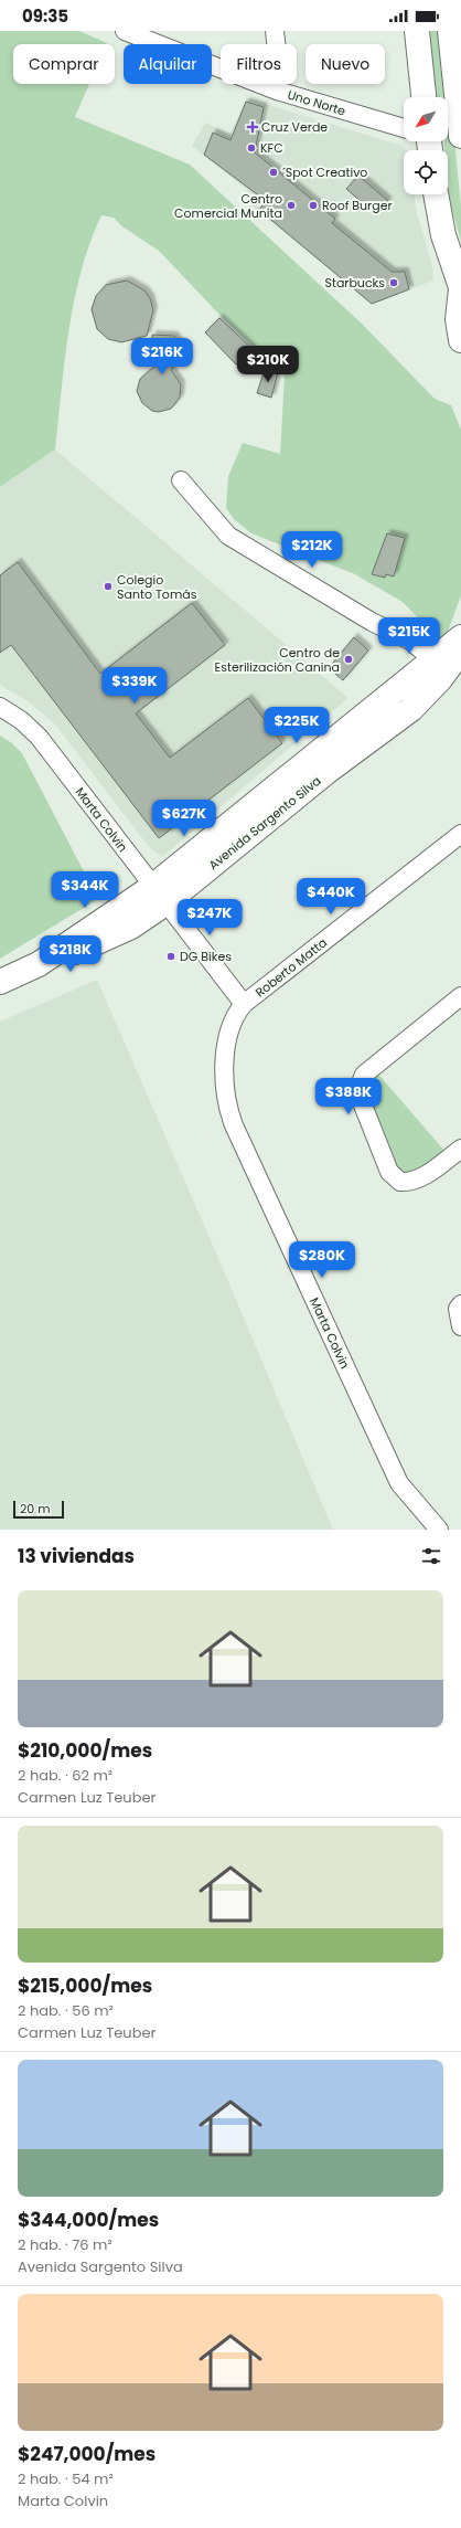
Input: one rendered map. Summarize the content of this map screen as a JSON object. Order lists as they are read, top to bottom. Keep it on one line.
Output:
{"streets":{"main road":["Avenida Sargento Silva"],"street":["Uno Norte","Marta Colvin","Roberto Matta"]},"crossings":[["Marta Colvin","Avenida Sargento Silva"],["Marta Colvin","Roberto Matta"]],"places":{"health":["Cruz Verde"],"other":["KFC","´Spot Creativo","Centro Comercial Munita","Roof Burger","Starbucks","Colegio Santo Tomás","Centro de Esterilización Canina","DG Bikes"]},"scale_bar":"20 m","north":"bottom left","page":{"status":"09:35","chip":["Comprar","Alquilar","Filtros","Nuevo"],"price":["$216K","$210K","$212K","$215K","$339K","$225K","$627K","$344K","$440K","$247K","$218K","$388K","$280K"],"scale":"20 m","heading":"13 viviendas","list":[{"name":"$210,000/mes","note":"2 hab. · 62 m² · Carmen Luz Teuber"},{"name":"$215,000/mes","note":"2 hab. · 56 m² · Carmen Luz Teuber"},{"name":"$344,000/mes","note":"2 hab. · 76 m² · Avenida Sargento Silva"},{"name":"$247,000/mes","note":"2 hab. · 54 m² · Marta Colvin"}]}}
